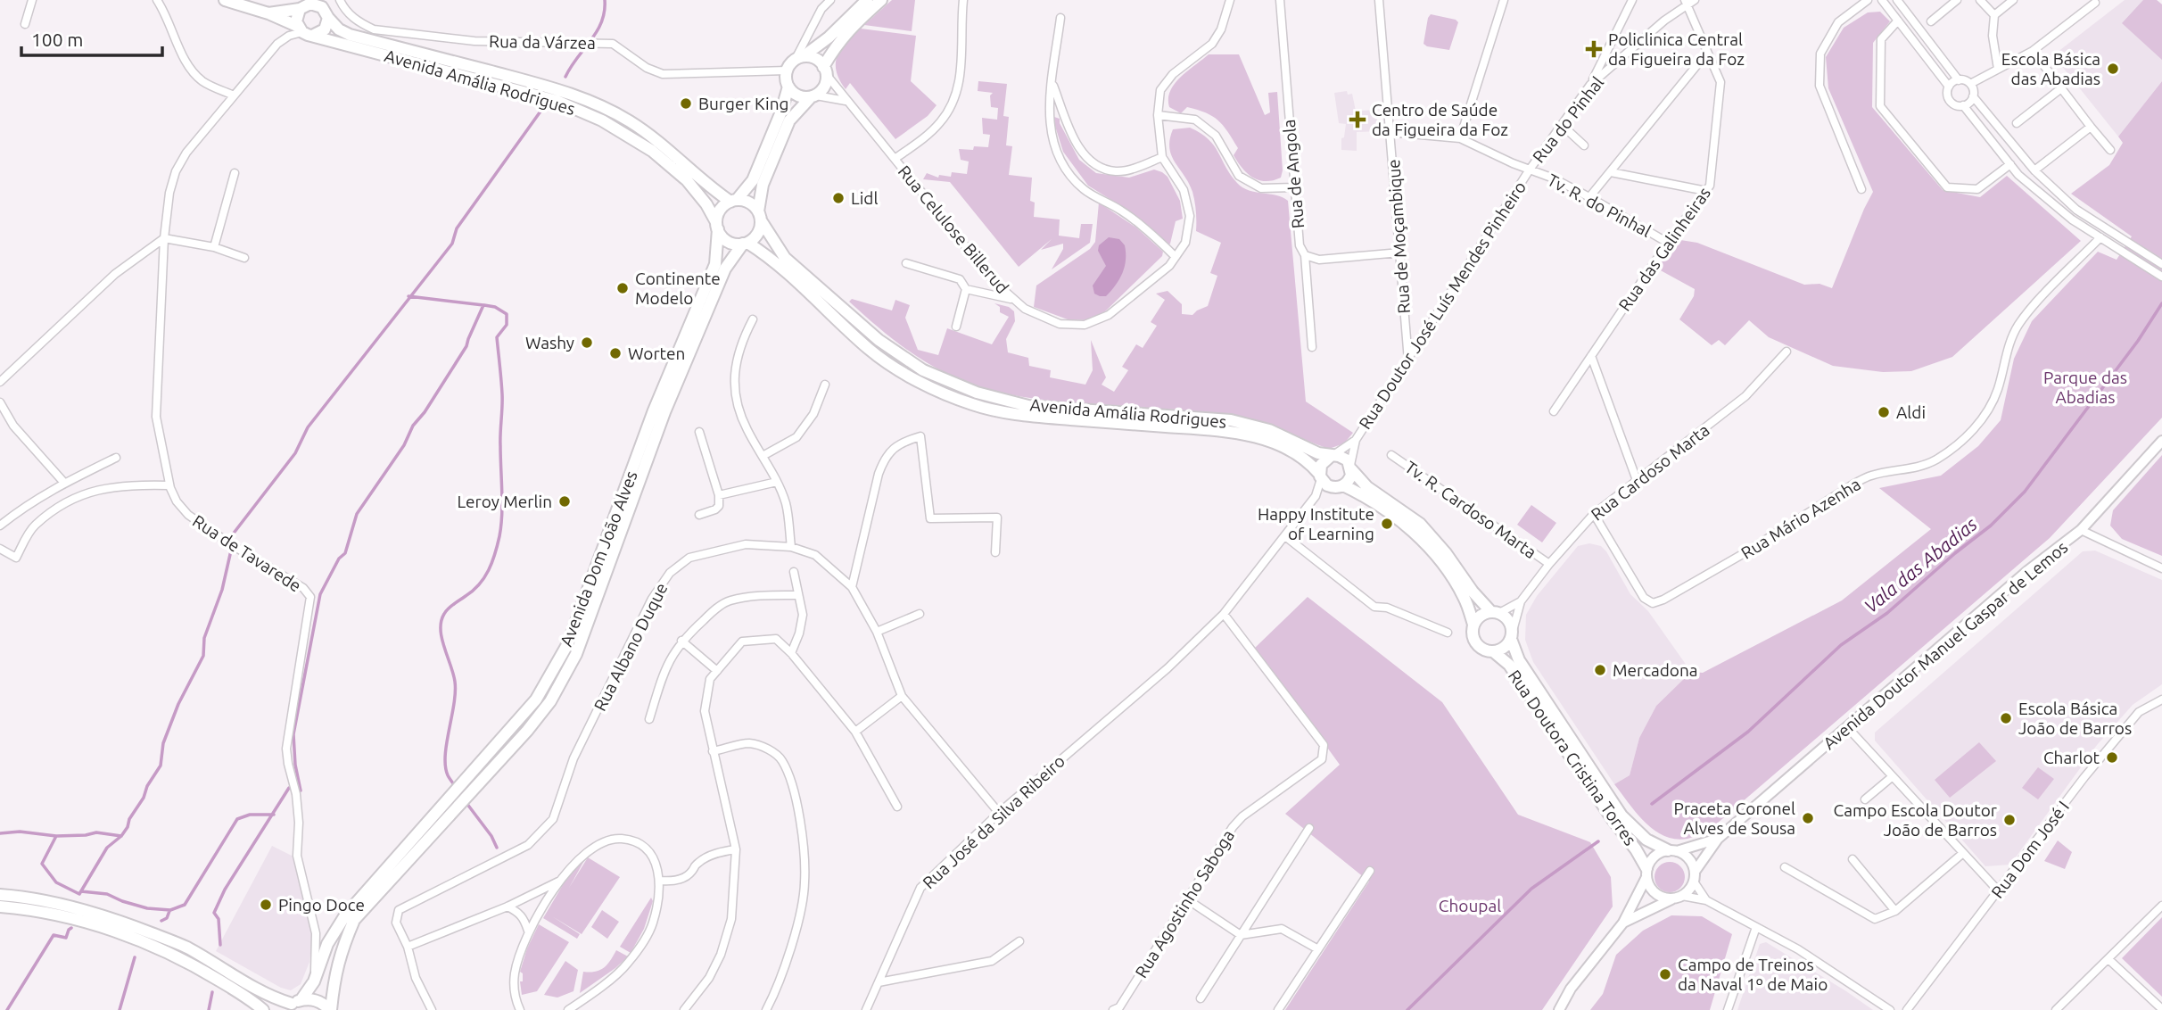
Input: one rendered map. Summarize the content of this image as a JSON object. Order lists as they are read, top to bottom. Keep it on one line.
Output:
{"streets":{"main road":["Avenida Amália Rodrigues","Avenida Dom João Alves","Rua Doutora Cristina Torres"],"street":["Rua da Várzea","Rua do Pinhal","Rua de Angola","Tv. R. do Pinhal","Rua Celulose Billerud","Rua de Moçambique","Rua das Galinheiras","Rua Doutor José Luís Mendes Pinheiro","Rua Cardoso Marta","Tv. R. Cardoso Marta","Rua Mário Azenha","Rua de Tavarede","Avenida Doutor Manuel Gaspar de Lemos","Rua Albano Duque","Rua José da Silva Ribeiro","Rua Dom José I","Rua Agostinho Saboga"]},"crossings":[["Rua da Várzea","Rua Celulose Billerud"],["Avenida Amália Rodrigues","Rua Doutor José Luís Mendes Pinheiro"],["Avenida Amália Rodrigues","Avenida Dom João Alves"],["Rua do Pinhal","Tv. R. do Pinhal"],["Rua do Pinhal","Rua das Galinheiras"],["Rua do Pinhal","Rua Doutor José Luís Mendes Pinheiro"],["Tv. R. do Pinhal","Rua de Moçambique"],["Tv. R. do Pinhal","Rua das Galinheiras"],["Tv. R. do Pinhal","Rua Doutor José Luís Mendes Pinheiro"],["Rua de Moçambique","Rua Doutor José Luís Mendes Pinheiro"],["Rua Cardoso Marta","Tv. R. Cardoso Marta"],["Rua Cardoso Marta","Rua Mário Azenha"],["Rua de Tavarede","Avenida Dom João Alves"],["Rua Albano Duque","Rua José da Silva Ribeiro"],["Rua José da Silva Ribeiro","Rua Agostinho Saboga"]],"water":["Vala das Abadias"],"parks":["Parque das Abadias","Choupal"],"places":{"health":["Policlinica Central da Figueira da Foz","Centro de Saúde da Figueira da Foz"],"other":["Escola Básica das Abadias","Burger King","Lidl","Continente Modelo","Washy","Worten","Aldi","Leroy Merlin","Happy Institute of Learning","Mercadona","Escola Básica João de Barros","Charlot","Praceta Coronel Alves de Sousa","Campo Escola Doutor João de Barros","Pingo Doce","Campo de Treinos da Naval 1º de Maio"]},"scale_bar":"100 m"}
